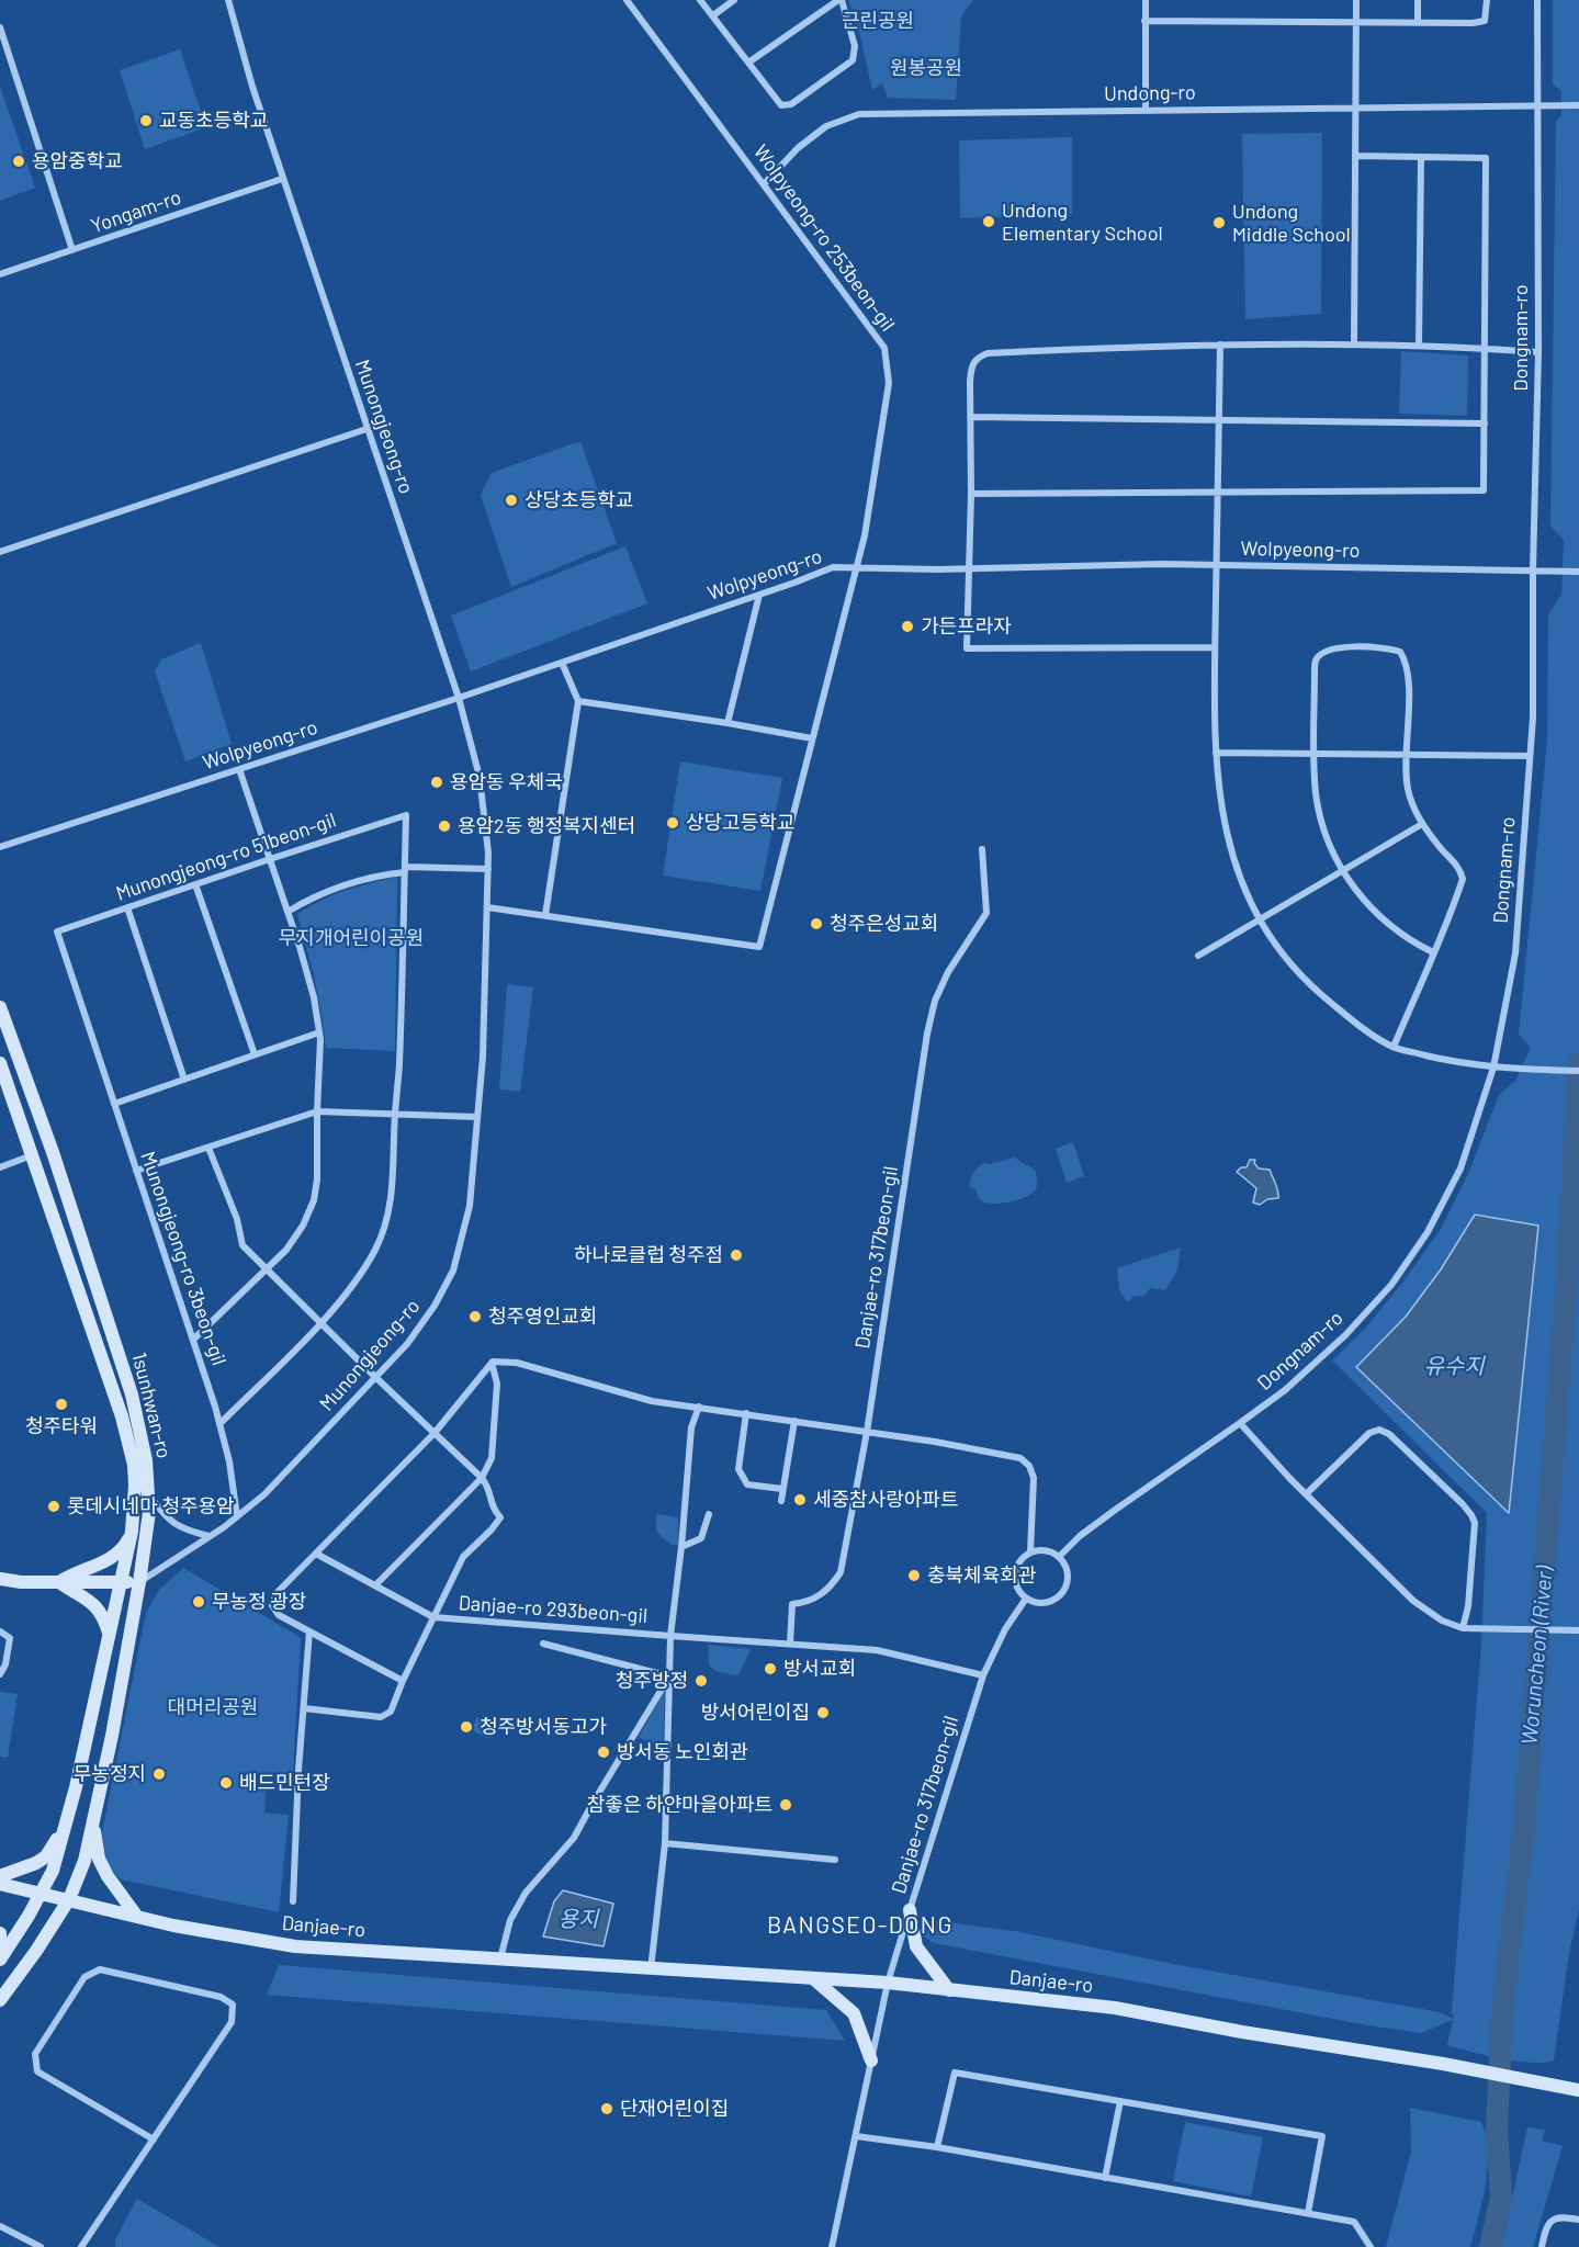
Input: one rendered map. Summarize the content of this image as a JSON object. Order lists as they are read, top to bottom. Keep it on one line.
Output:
{"streets":{"street":["Undong-ro","Yongam-ro","Wolpyeong-ro 253beon-gil","Dongnam-ro","Munongjeong-ro","Wolpyeong-ro","Munongjeong-ro 51beon-gil","Danjae-ro 317beon-gil","Munongjeong-ro 3beon-gil","1sunhwan-ro","Danjae-ro 293beon-gil","Danjae-ro"]},"crossings":[["Undong-ro","Wolpyeong-ro 253beon-gil"],["Undong-ro","Dongnam-ro"],["Yongam-ro","Munongjeong-ro"],["Wolpyeong-ro 253beon-gil","Wolpyeong-ro"],["Dongnam-ro","Wolpyeong-ro"],["Dongnam-ro","Danjae-ro 317beon-gil"],["Munongjeong-ro","Wolpyeong-ro"],["Munongjeong-ro","Munongjeong-ro 3beon-gil"],["Munongjeong-ro","1sunhwan-ro"],["Munongjeong-ro 51beon-gil","Munongjeong-ro 3beon-gil"],["Danjae-ro 317beon-gil","Danjae-ro 293beon-gil"],["Danjae-ro 317beon-gil","Danjae-ro"],["1sunhwan-ro","Danjae-ro"],["Danjae-ro 293beon-gil","Danjae-ro"]],"districts":["BANGSEO-DONG"],"water":["유수지","Woruncheon (River)","용지"],"parks":["근린공원","원봉공원","무지개어린이공원","대머리공원"],"places":["교동초등학교","용암중학교","Undong Elementary School","Undong Middle School","상당초등학교","가든프라자","용암동 우체국","상당고등학교","용암2동 행정복지센터","청주은성교회","하나로클럽 청주점","청주영인교회","청주타워","세중참사랑아파트","롯데시네마 청주용암","충북체육회관","무농정 광장","방서교회","청주방정","방서어린이집","청주방서동고가","방서동 노인회관","무농정지","배드민턴장","참좋은 하얀마을아파트","단재어린이집"]}
